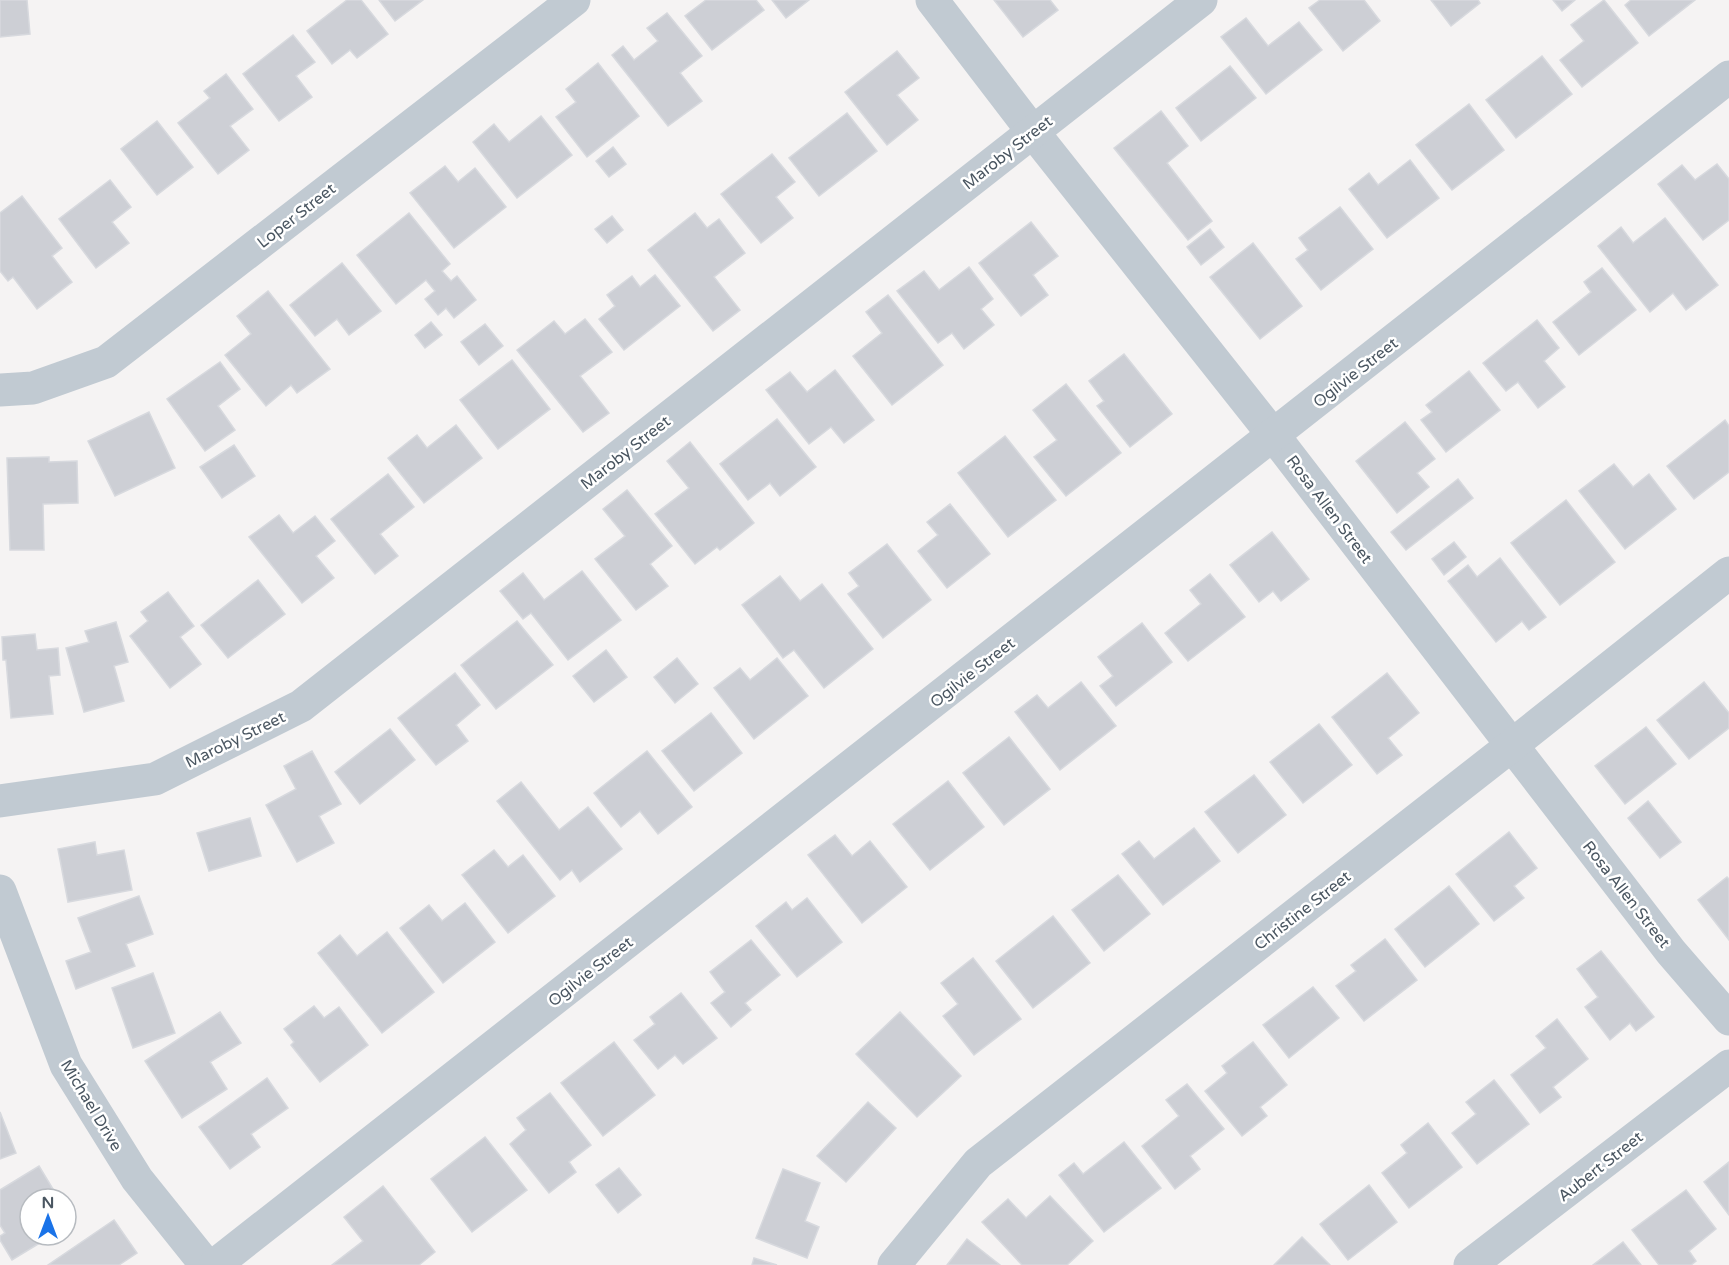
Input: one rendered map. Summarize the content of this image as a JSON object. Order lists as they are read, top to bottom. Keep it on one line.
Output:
{"streets":{"street":["Maroby Street","Loper Street","Ogilvie Street","Rosa Allen Street","Christine Street","Michael Drive","Aubert Street"]},"crossings":[["Maroby Street","Rosa Allen Street"],["Ogilvie Street","Rosa Allen Street"],["Rosa Allen Street","Christine Street"]],"north":"top"}
